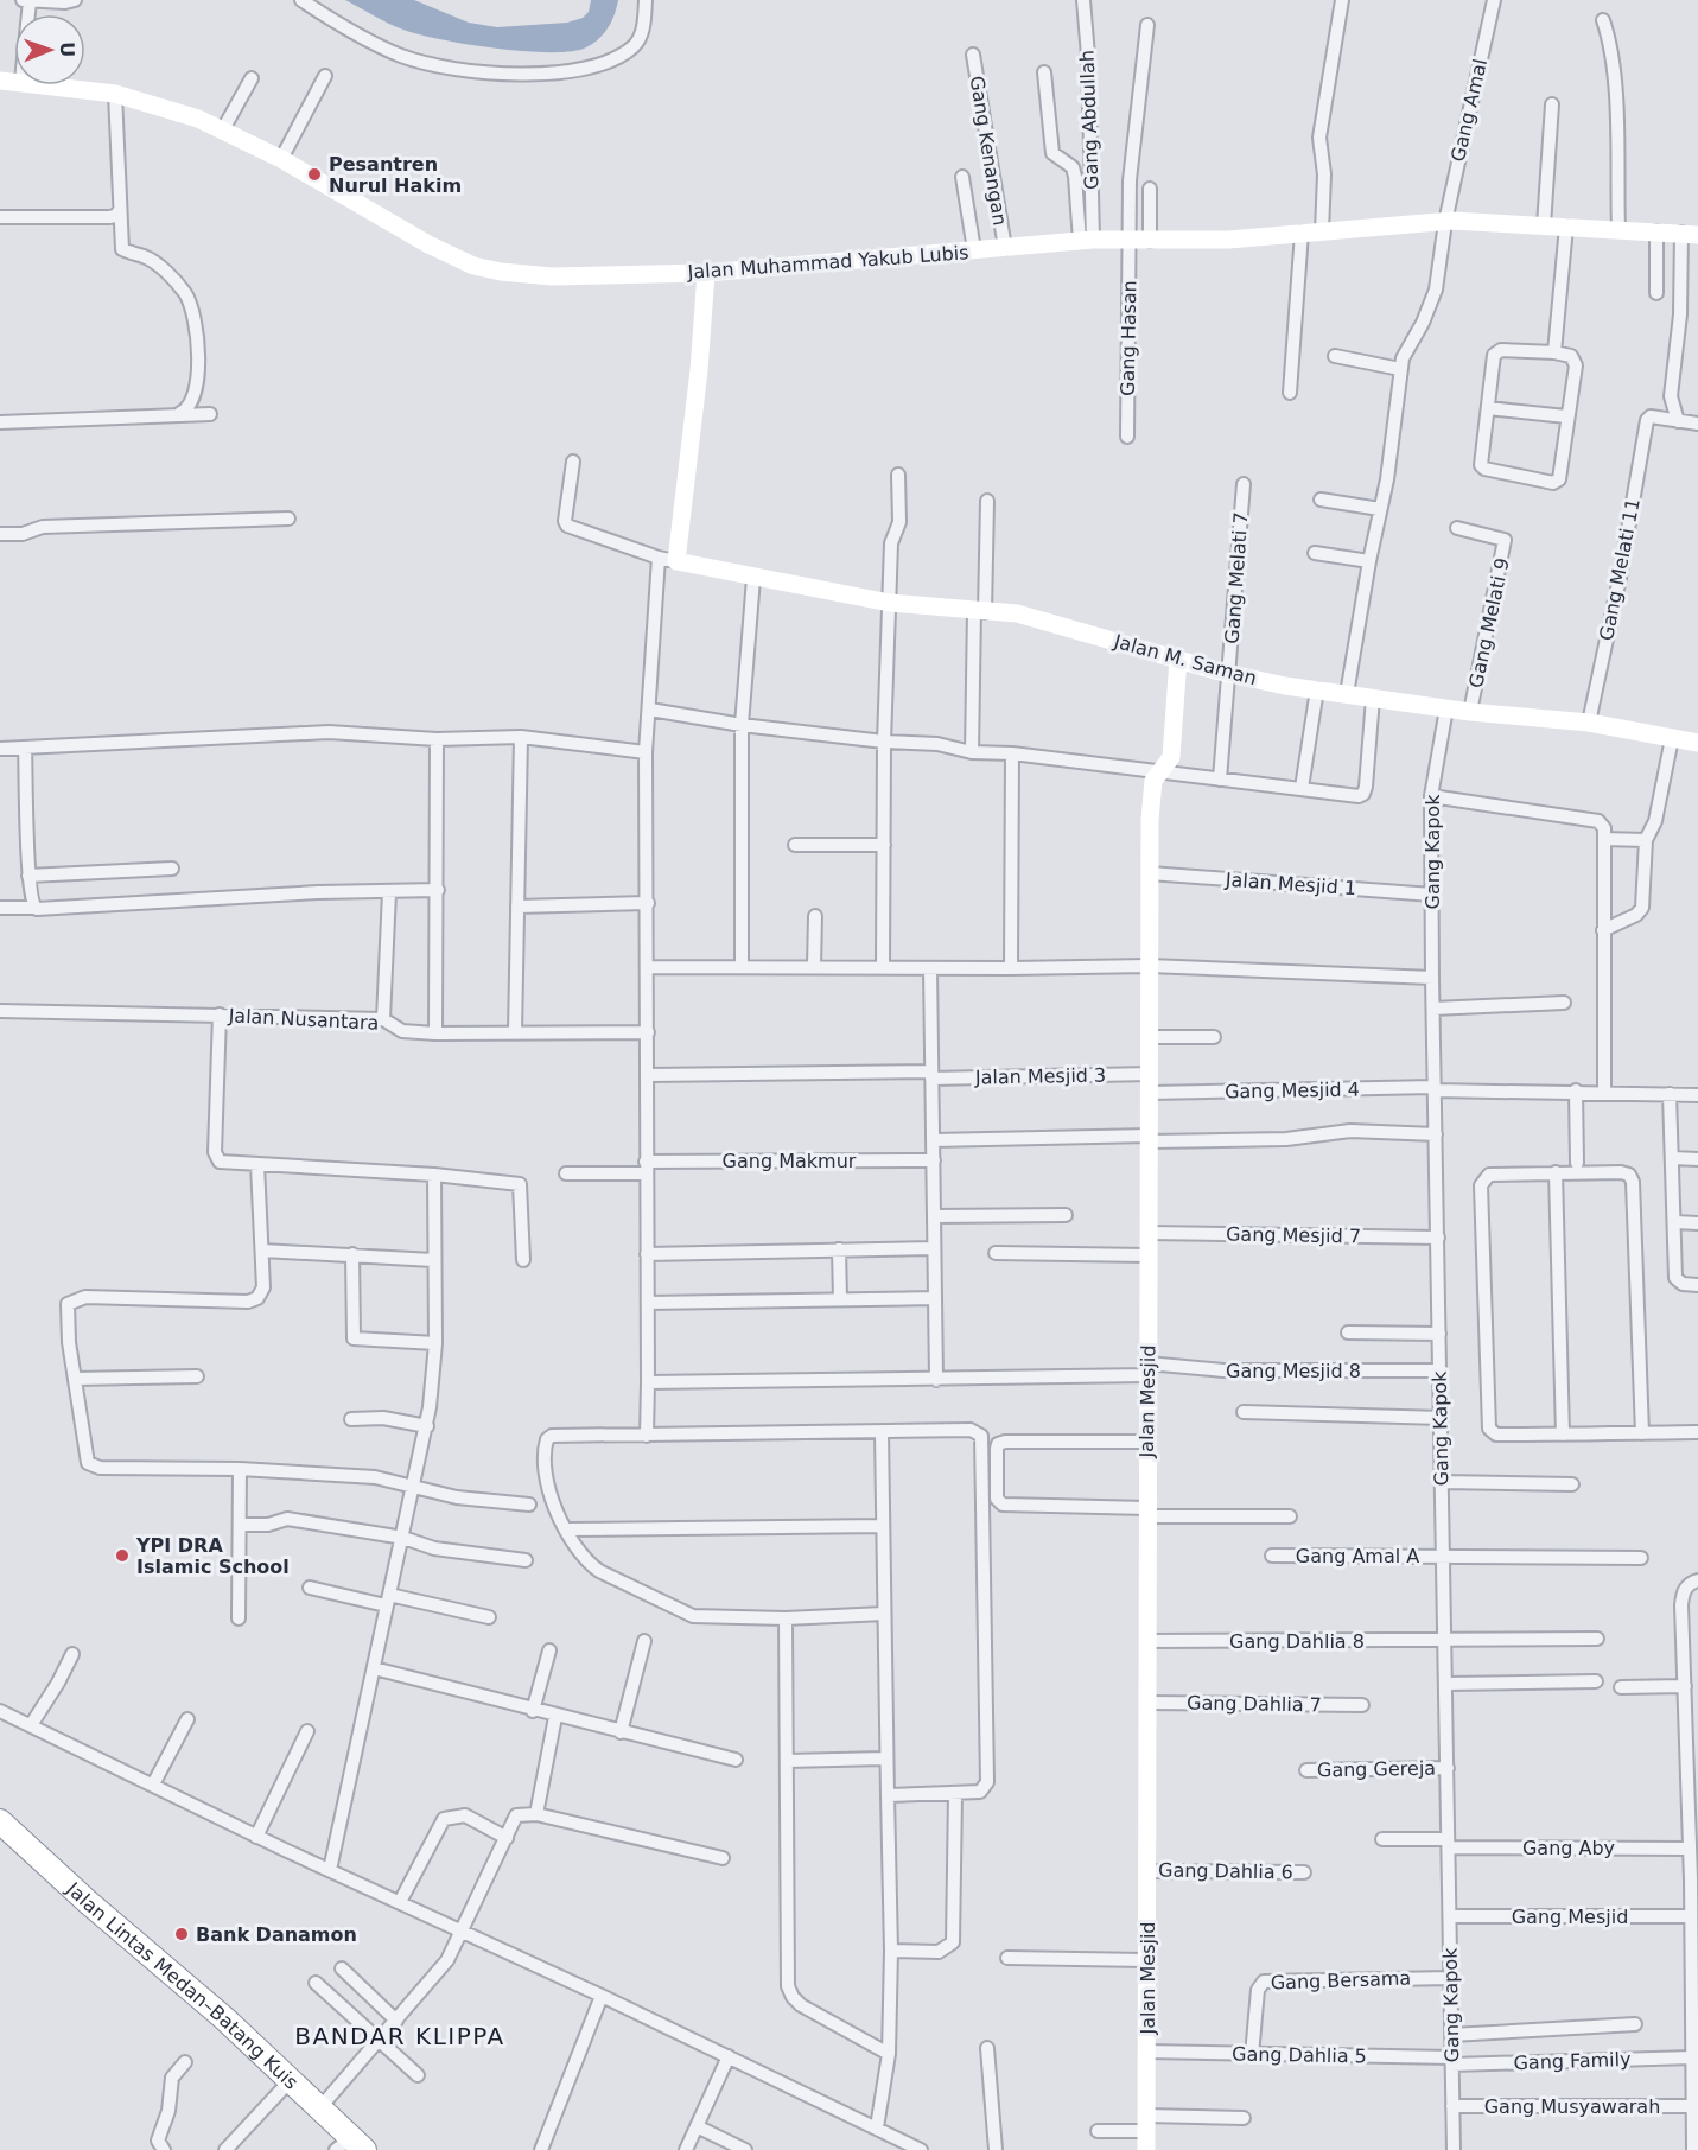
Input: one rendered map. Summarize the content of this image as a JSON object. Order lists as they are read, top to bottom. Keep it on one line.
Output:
{"streets":{"highway":["Jalan Lintas Medan–Batang Kuis"],"street":["Gang Amal","Gang Abdullah","Gang Kenangan","Jalan Muhammad Yakub Lubis","Gang Hasan","Gang Melati 11","Gang Melati 7","Gang Melati 9","Jalan M. Saman","Gang Kapok","Jalan Mesjid 1","Jalan Nusantara","Jalan Mesjid 3","Gang Mesjid 4","Gang Makmur","Gang Mesjid 7","Gang Mesjid 8","Jalan Mesjid","Gang Amal A","Gang Dahlia 8","Gang Dahlia 7","Gang Gereja","Gang Aby","Gang Dahlia 6","Gang Mesjid","Gang Bersama","Gang Dahlia 5","Gang Family","Gang Musyawarah"]},"crossings":[["Gang Amal","Jalan Muhammad Yakub Lubis"],["Gang Amal","Jalan M. Saman"],["Gang Abdullah","Jalan Muhammad Yakub Lubis"],["Gang Kenangan","Jalan Muhammad Yakub Lubis"],["Jalan Muhammad Yakub Lubis","Gang Hasan"],["Gang Melati 11","Jalan M. Saman"],["Gang Melati 7","Jalan M. Saman"],["Gang Melati 9","Jalan M. Saman"],["Jalan M. Saman","Gang Kapok"],["Jalan M. Saman","Jalan Mesjid"],["Gang Kapok","Jalan Mesjid 1"],["Gang Kapok","Gang Mesjid 4"],["Gang Kapok","Gang Mesjid 7"],["Gang Kapok","Gang Mesjid 8"],["Gang Kapok","Gang Amal A"],["Gang Kapok","Gang Dahlia 8"],["Gang Kapok","Gang Gereja"],["Gang Kapok","Gang Aby"],["Gang Kapok","Gang Mesjid"],["Gang Kapok","Gang Bersama"],["Gang Kapok","Gang Dahlia 5"],["Gang Kapok","Gang Family"],["Gang Kapok","Gang Musyawarah"],["Jalan Mesjid 1","Jalan Mesjid"],["Jalan Mesjid 3","Jalan Mesjid"],["Gang Mesjid 4","Jalan Mesjid"],["Gang Mesjid 7","Jalan Mesjid"],["Gang Mesjid 8","Jalan Mesjid"],["Jalan Mesjid","Gang Dahlia 8"],["Jalan Mesjid","Gang Dahlia 7"],["Jalan Mesjid","Gang Dahlia 6"],["Jalan Mesjid","Gang Dahlia 5"],["Gang Bersama","Gang Dahlia 5"],["Gang Dahlia 5","Gang Family"]],"districts":["BANDAR KLIPPA"],"places":["Pesantren Nurul Hakim","YPI DRA Islamic School","Bank Danamon"],"north":"right"}
